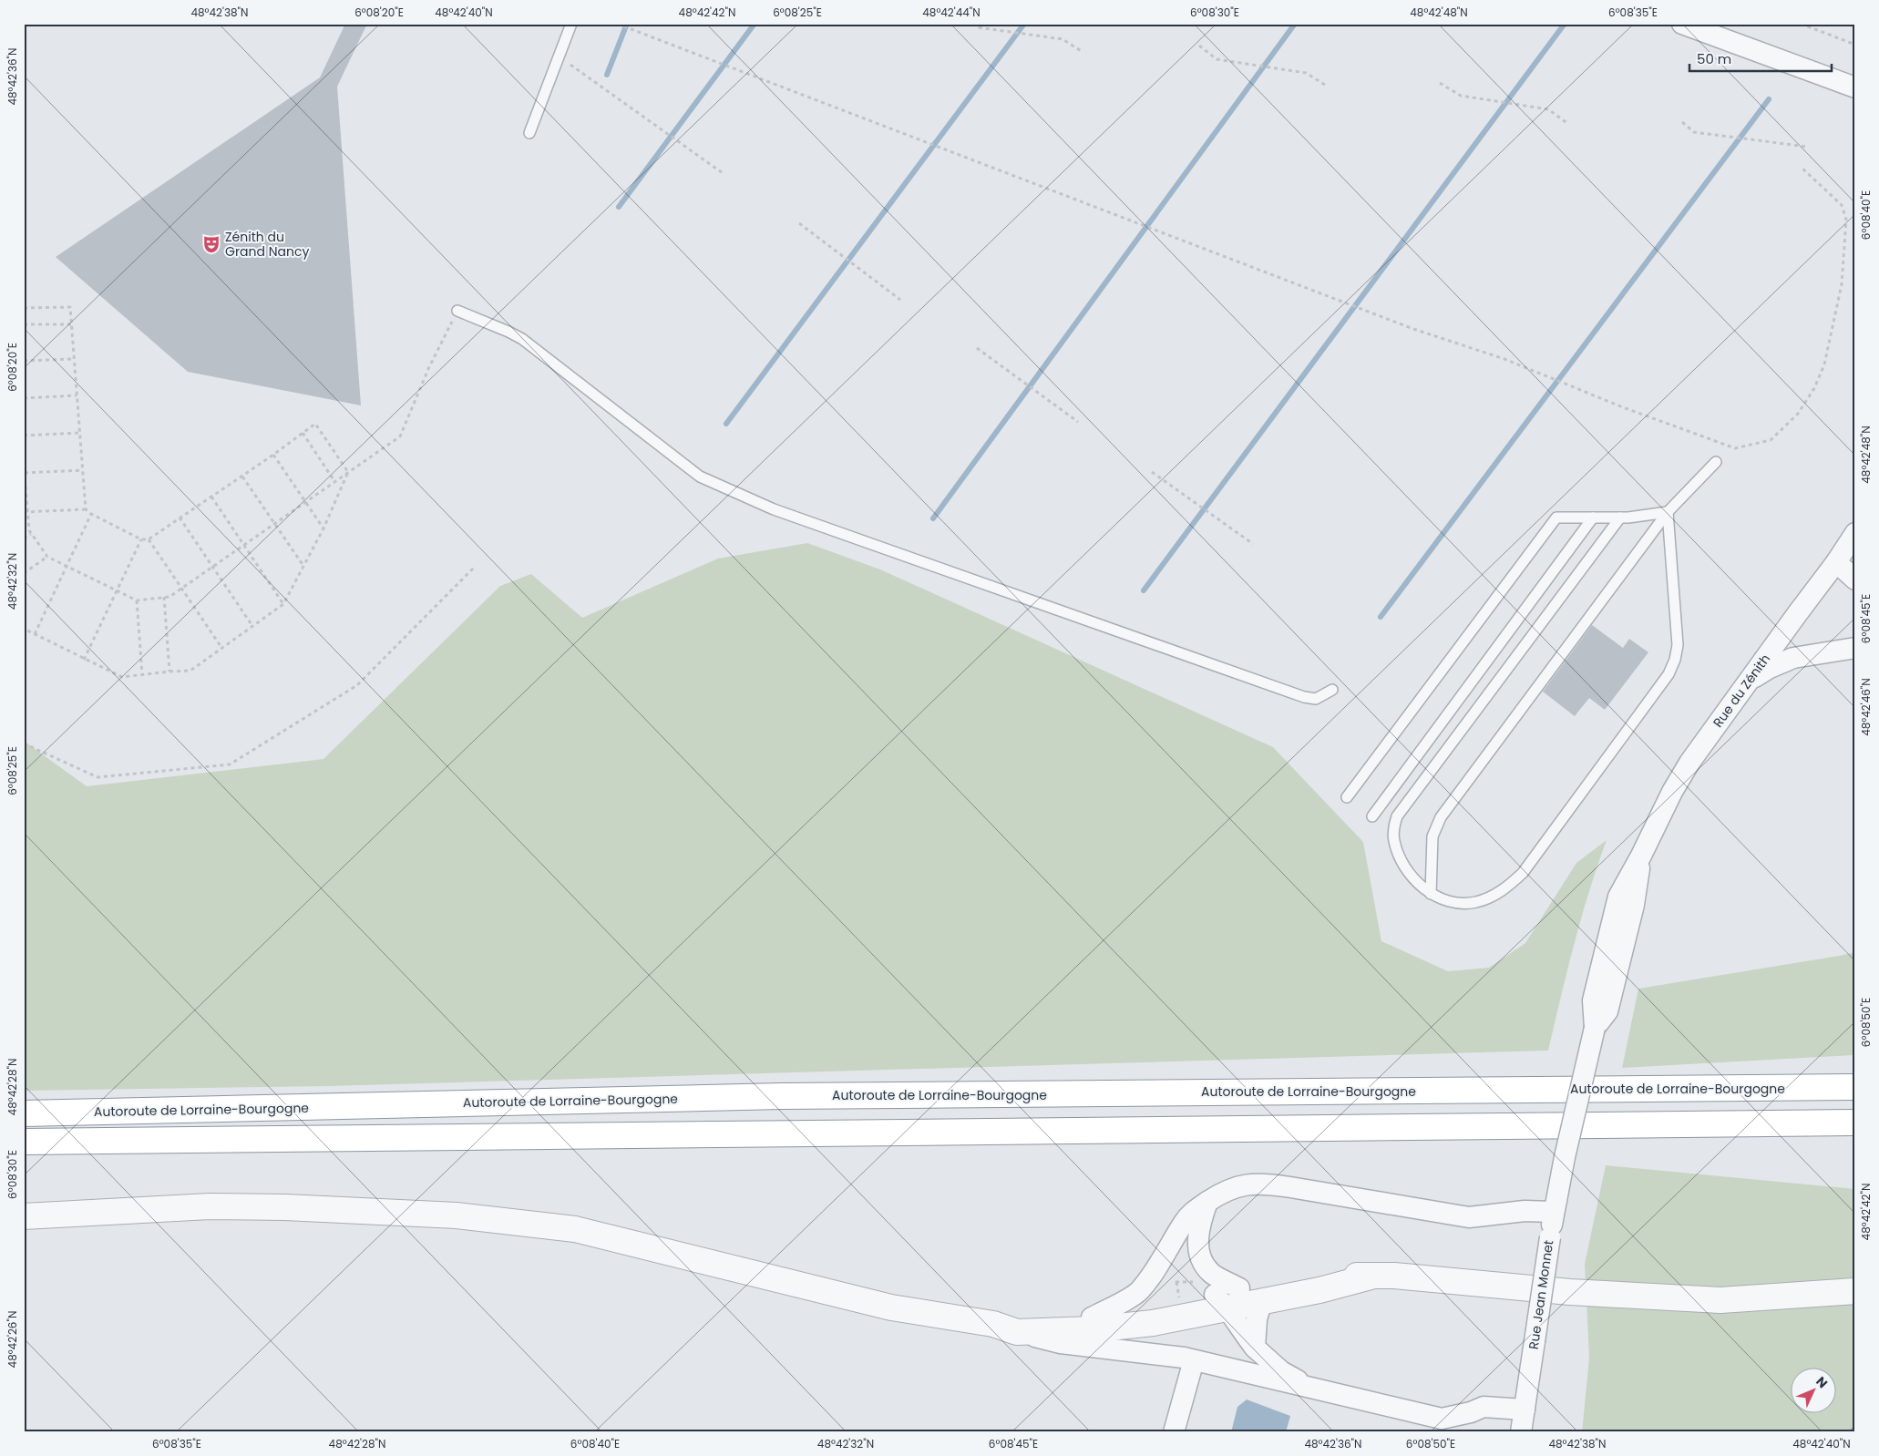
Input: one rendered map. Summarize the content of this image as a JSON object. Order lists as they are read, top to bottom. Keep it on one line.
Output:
{"streets":{"highway":["Autoroute de Lorraine-Bourgogne"],"street":["Rue du Zénith","Rue Jean Monnet"]},"crossings":[["Rue du Zénith","Rue Jean Monnet"]],"places":{"theatre":["Zénith du Grand Nancy"]},"scale_bar":"50 m","north":"top right","coordinates":["48°42'38\"N","6°08'20\"E","48°42'40\"N","48°42'42\"N","6°08'25\"E","48°42'44\"N","6°08'30\"E","48°42'48\"N","6°08'35\"E","48°42'36\"N","6°08'40\"E","48°42'32\"N","6°08'45\"E","48°42'46\"N","6°08'50\"E","48°42'28\"N","48°42'26\"N"]}
